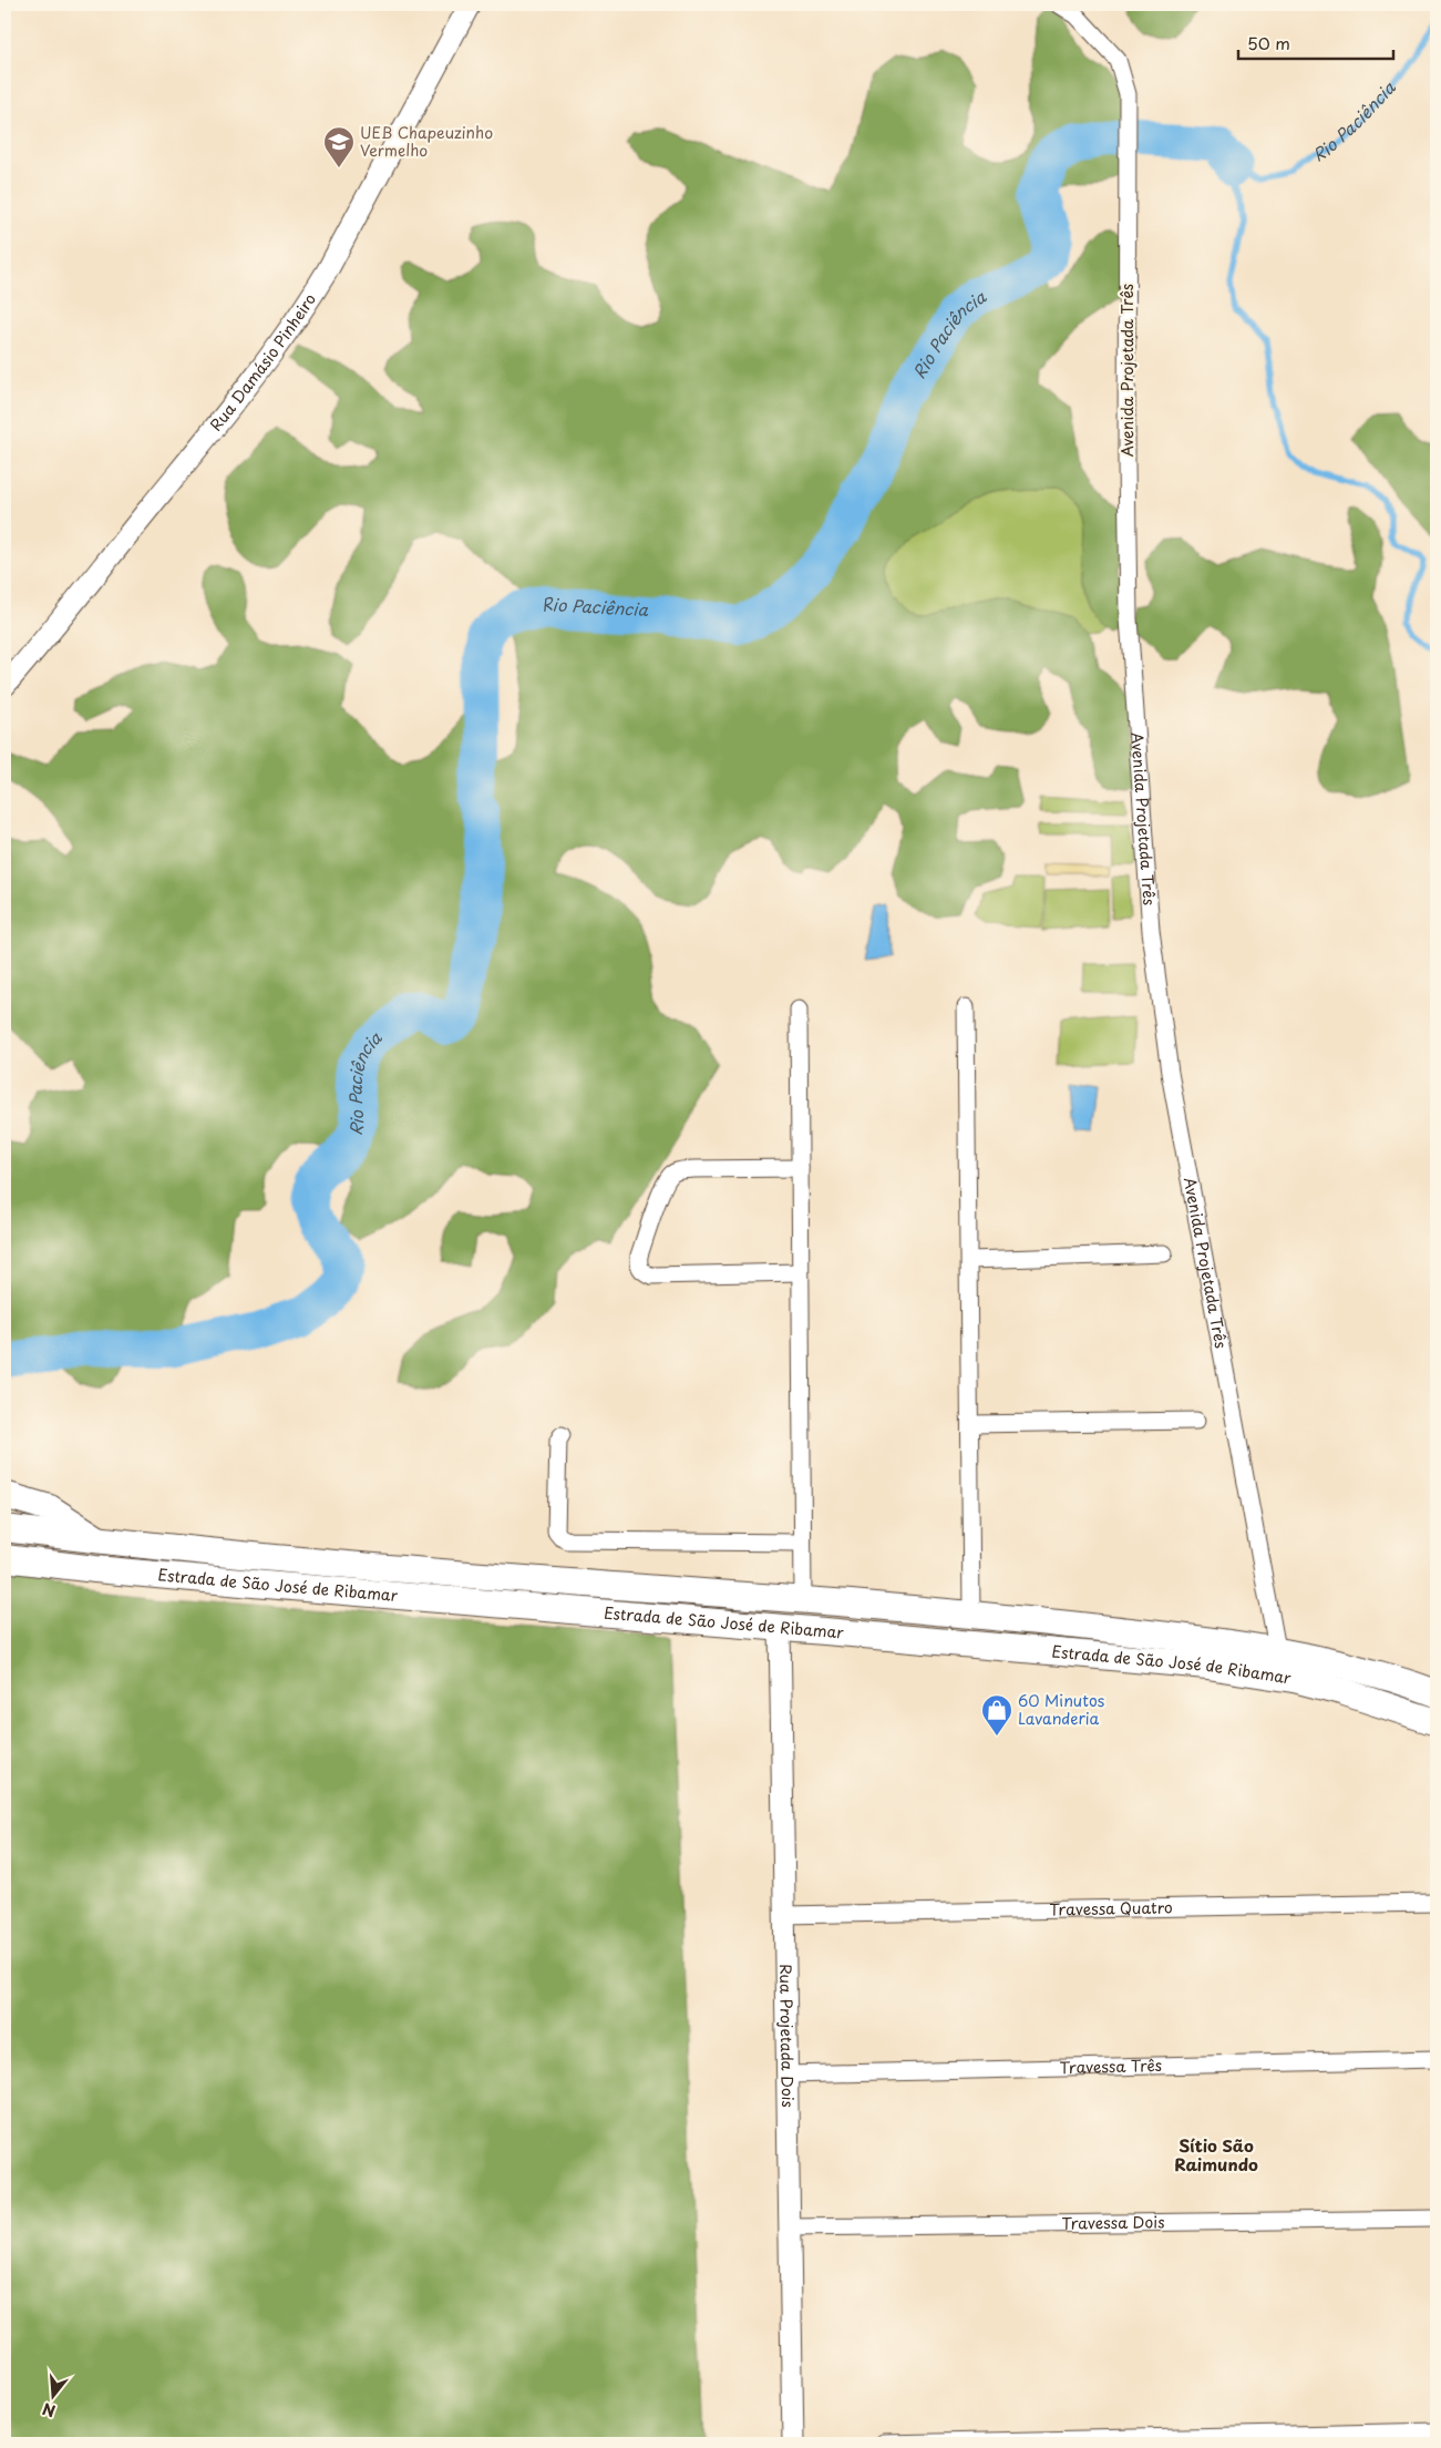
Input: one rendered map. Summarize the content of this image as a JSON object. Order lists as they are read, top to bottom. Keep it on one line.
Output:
{"streets":{"main road":["Estrada de São José de Ribamar"],"street":["Rua Damásio Pinheiro","Avenida Projetada Três","Travessa Quatro","Rua Projetada Dois","Travessa Três","Travessa Dois"]},"crossings":[["Avenida Projetada Três","Estrada de São José de Ribamar"],["Estrada de São José de Ribamar","Rua Projetada Dois"],["Travessa Quatro","Rua Projetada Dois"],["Rua Projetada Dois","Travessa Três"],["Rua Projetada Dois","Travessa Dois"]],"districts":["Sítio São Raimundo"],"water":["Rio Paciência"],"places":{"school or university":["UEB Chapeuzinho Vermelho"],"shop":["60 Minutos Lavanderia"]},"scale_bar":"50 m","north":"bottom"}
